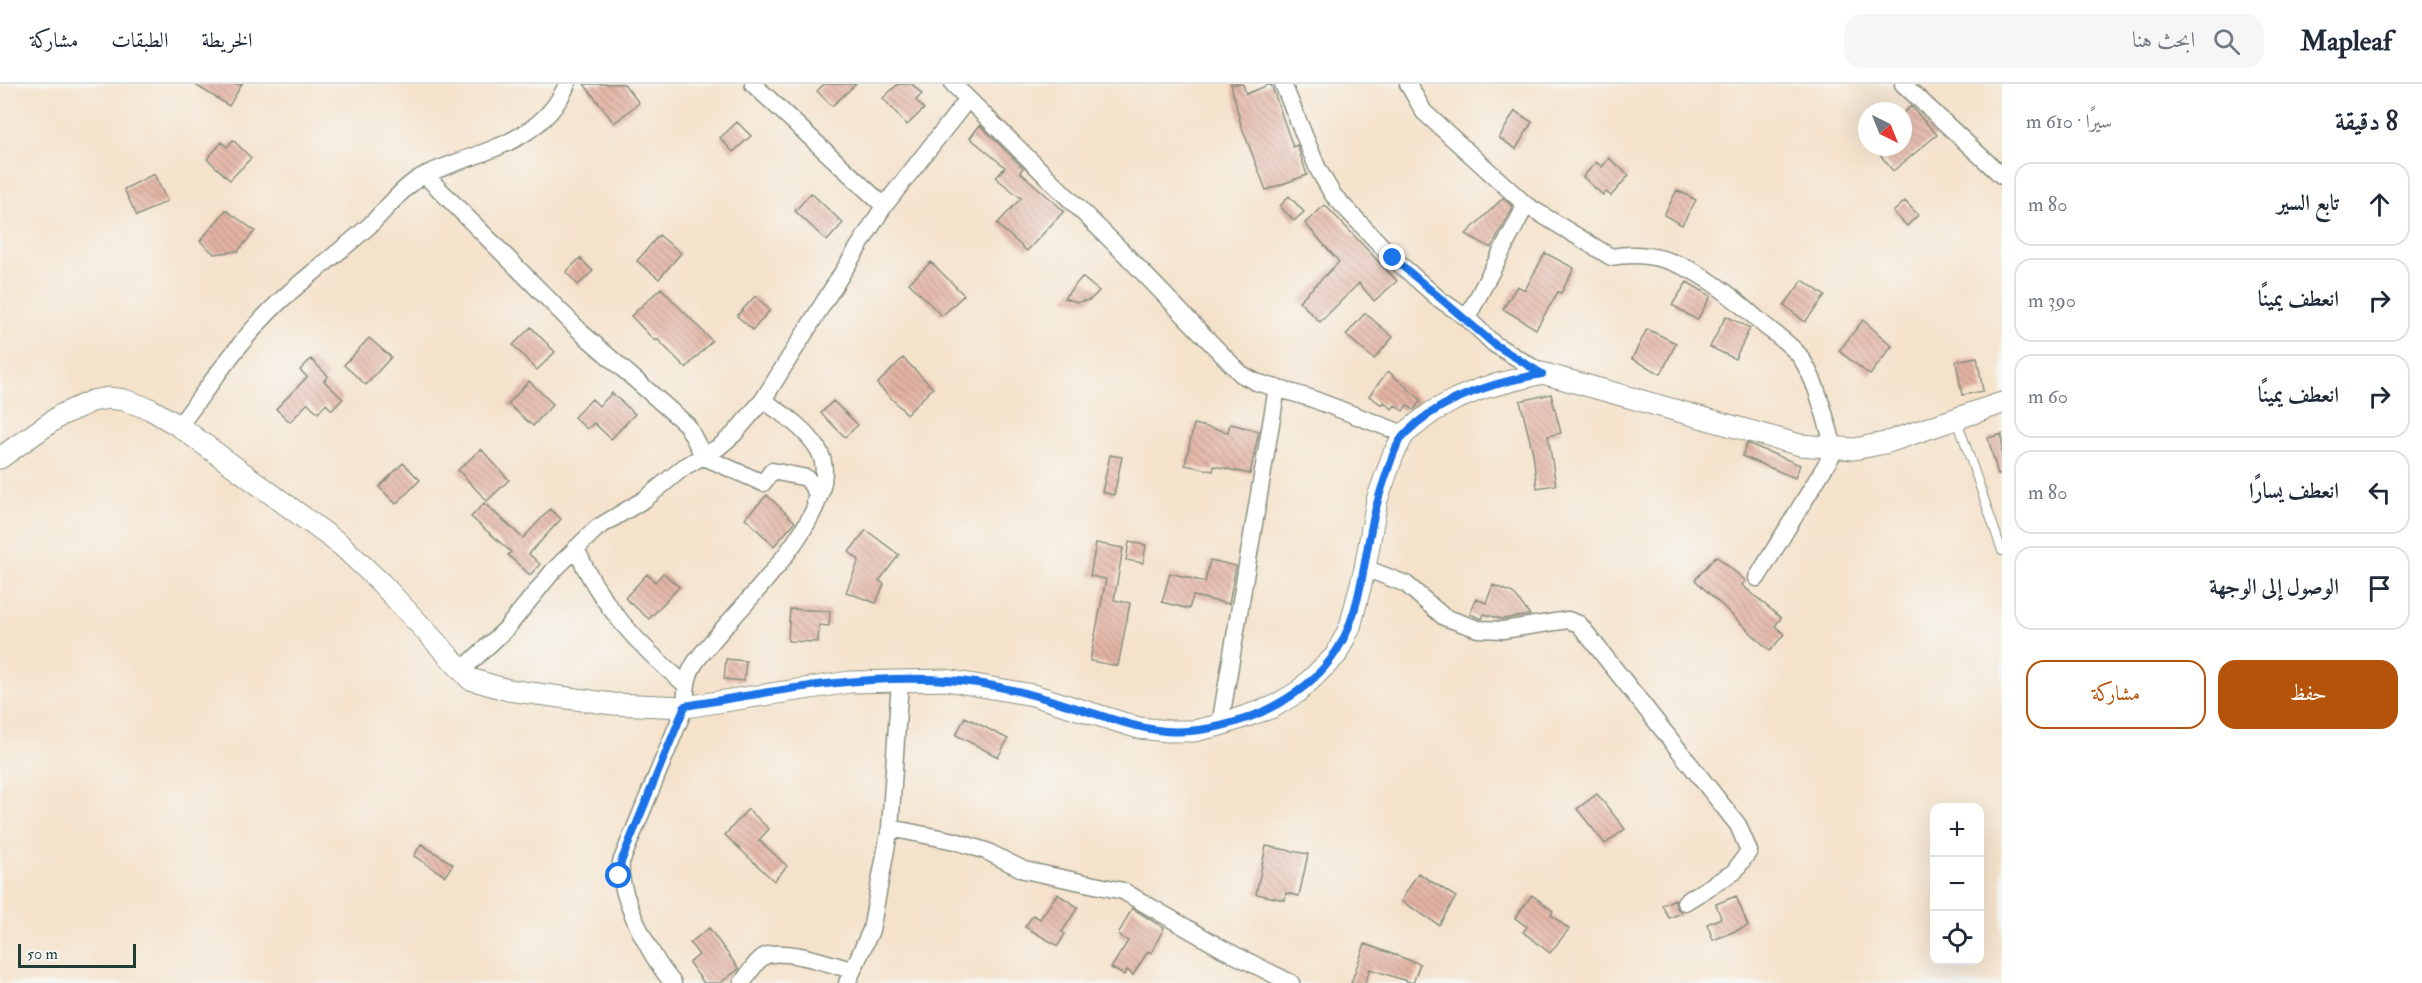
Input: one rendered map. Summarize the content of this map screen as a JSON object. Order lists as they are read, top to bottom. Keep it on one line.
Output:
{"scale_bar":"50 m","north":"bottom right","page":{"header":"Mapleaf","search":"ابحث هنا","nav":["الخريطة","الطبقات","مشاركة"],"heading":["8 دقيقة","سيرًا · 610 m"],"list":[["تابع السير","80 m"],["انعطف يمينًا","390 m"],["انعطف يمينًا","60 m"],["انعطف يسارًا","80 m"],"الوصول إلى الوجهة"],"buttons":["حفظ","مشاركة"],"map_buttons":["+","−"],"scale":"50 m"}}
